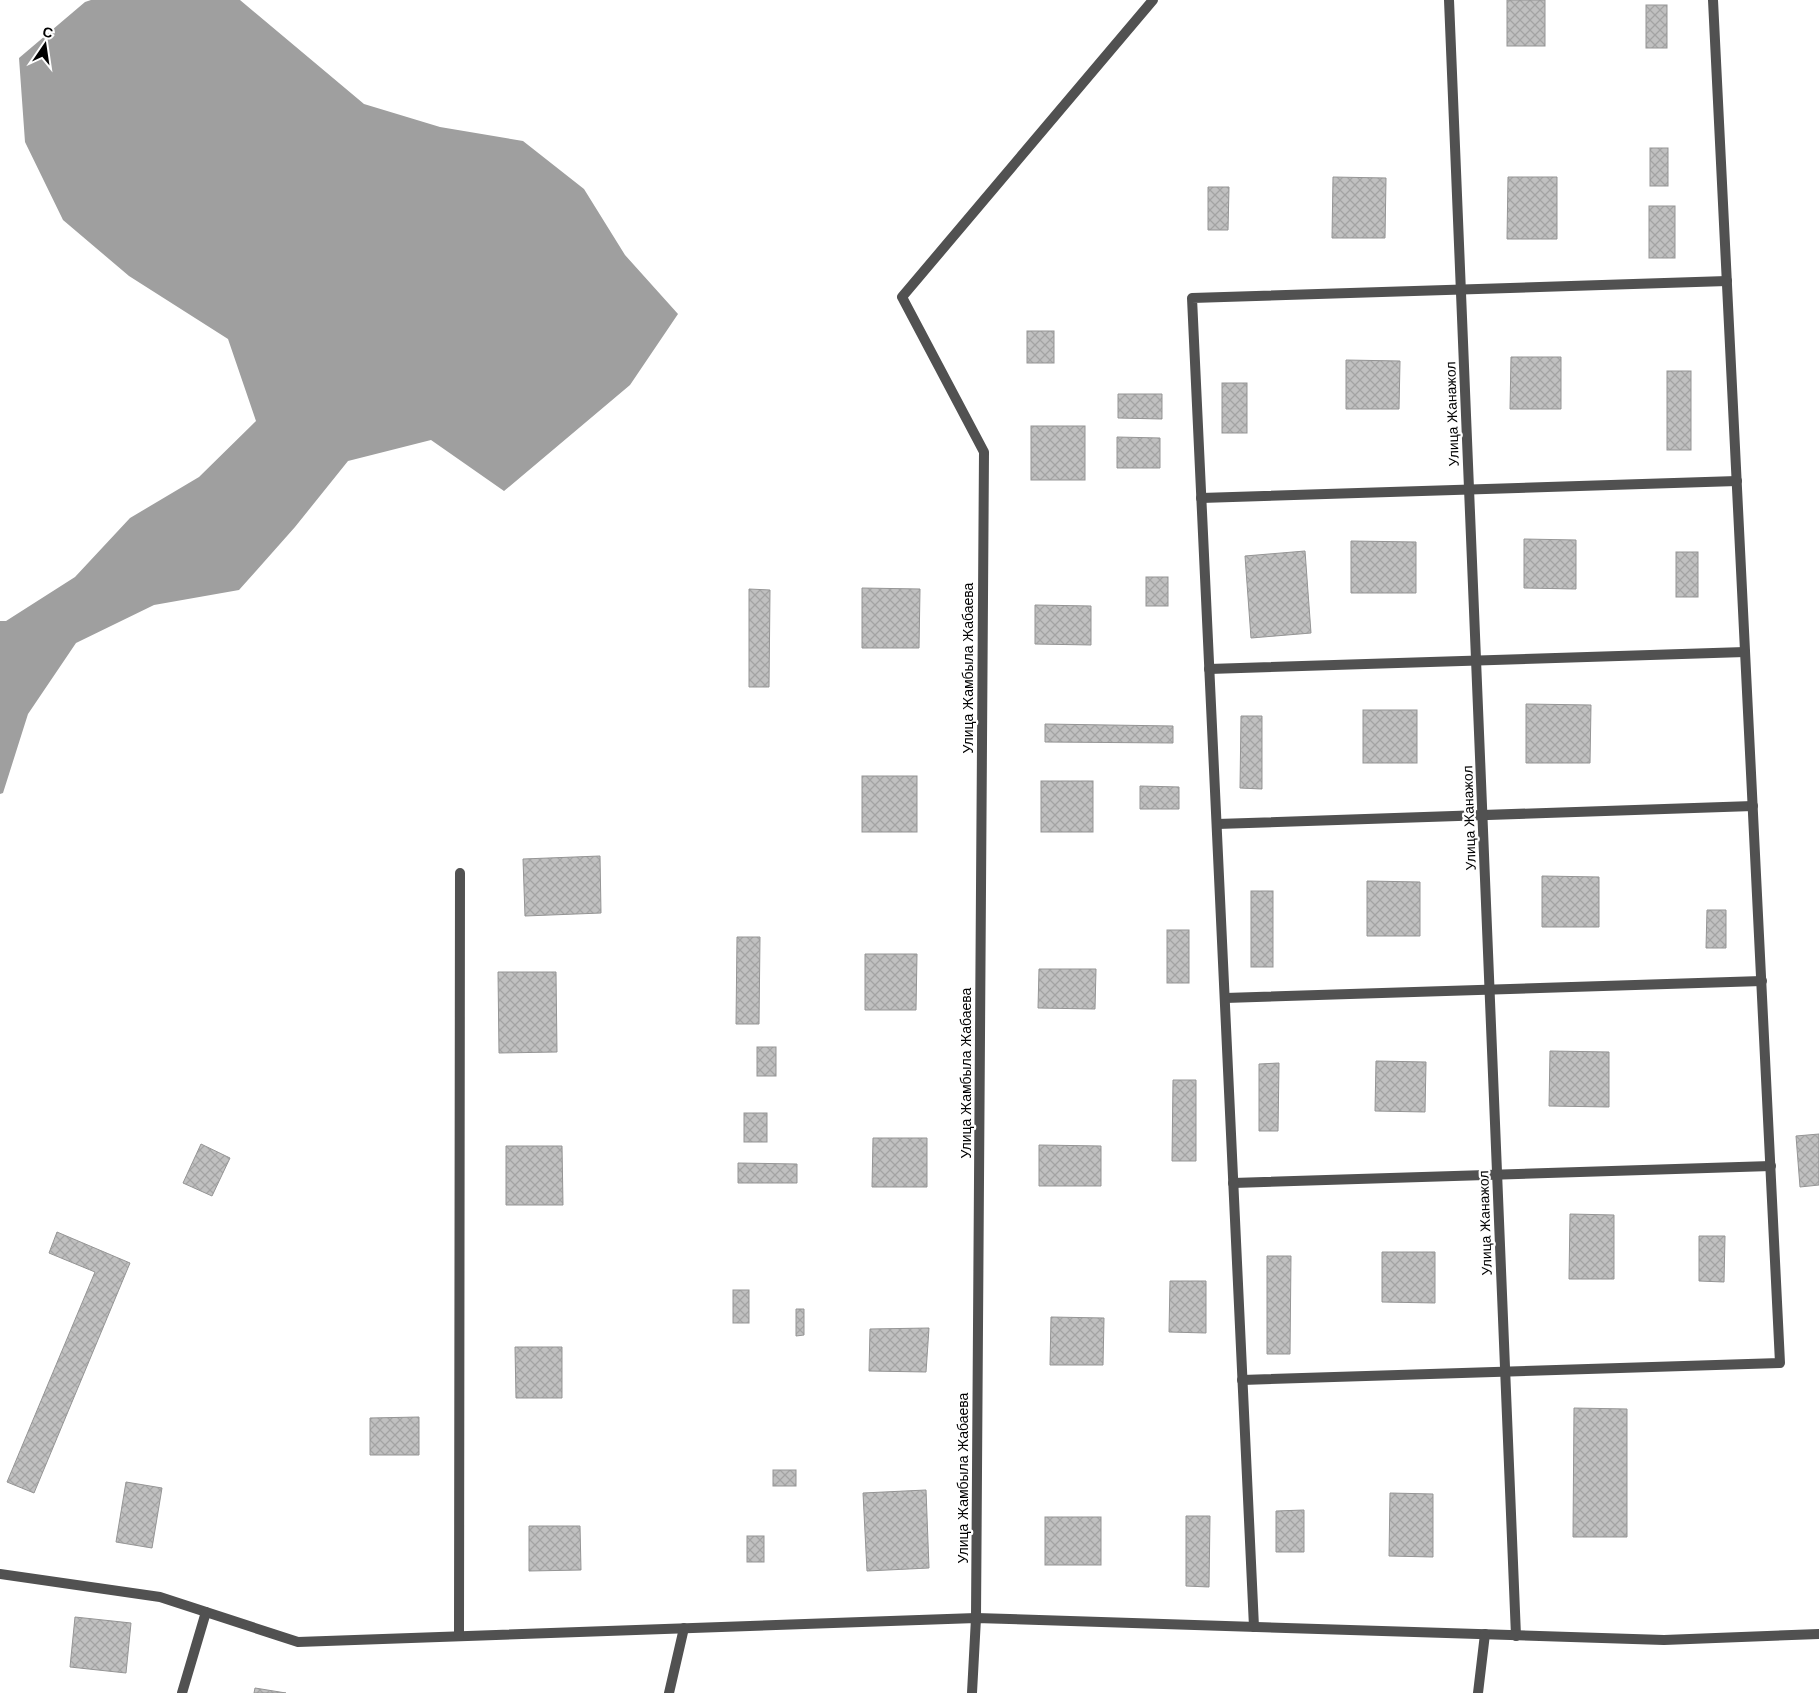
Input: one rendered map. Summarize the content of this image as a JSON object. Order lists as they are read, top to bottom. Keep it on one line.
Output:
{"streets":{"street":["Улица Жанажол","Улица Жамбыла Жабаева"]},"north":"top"}
